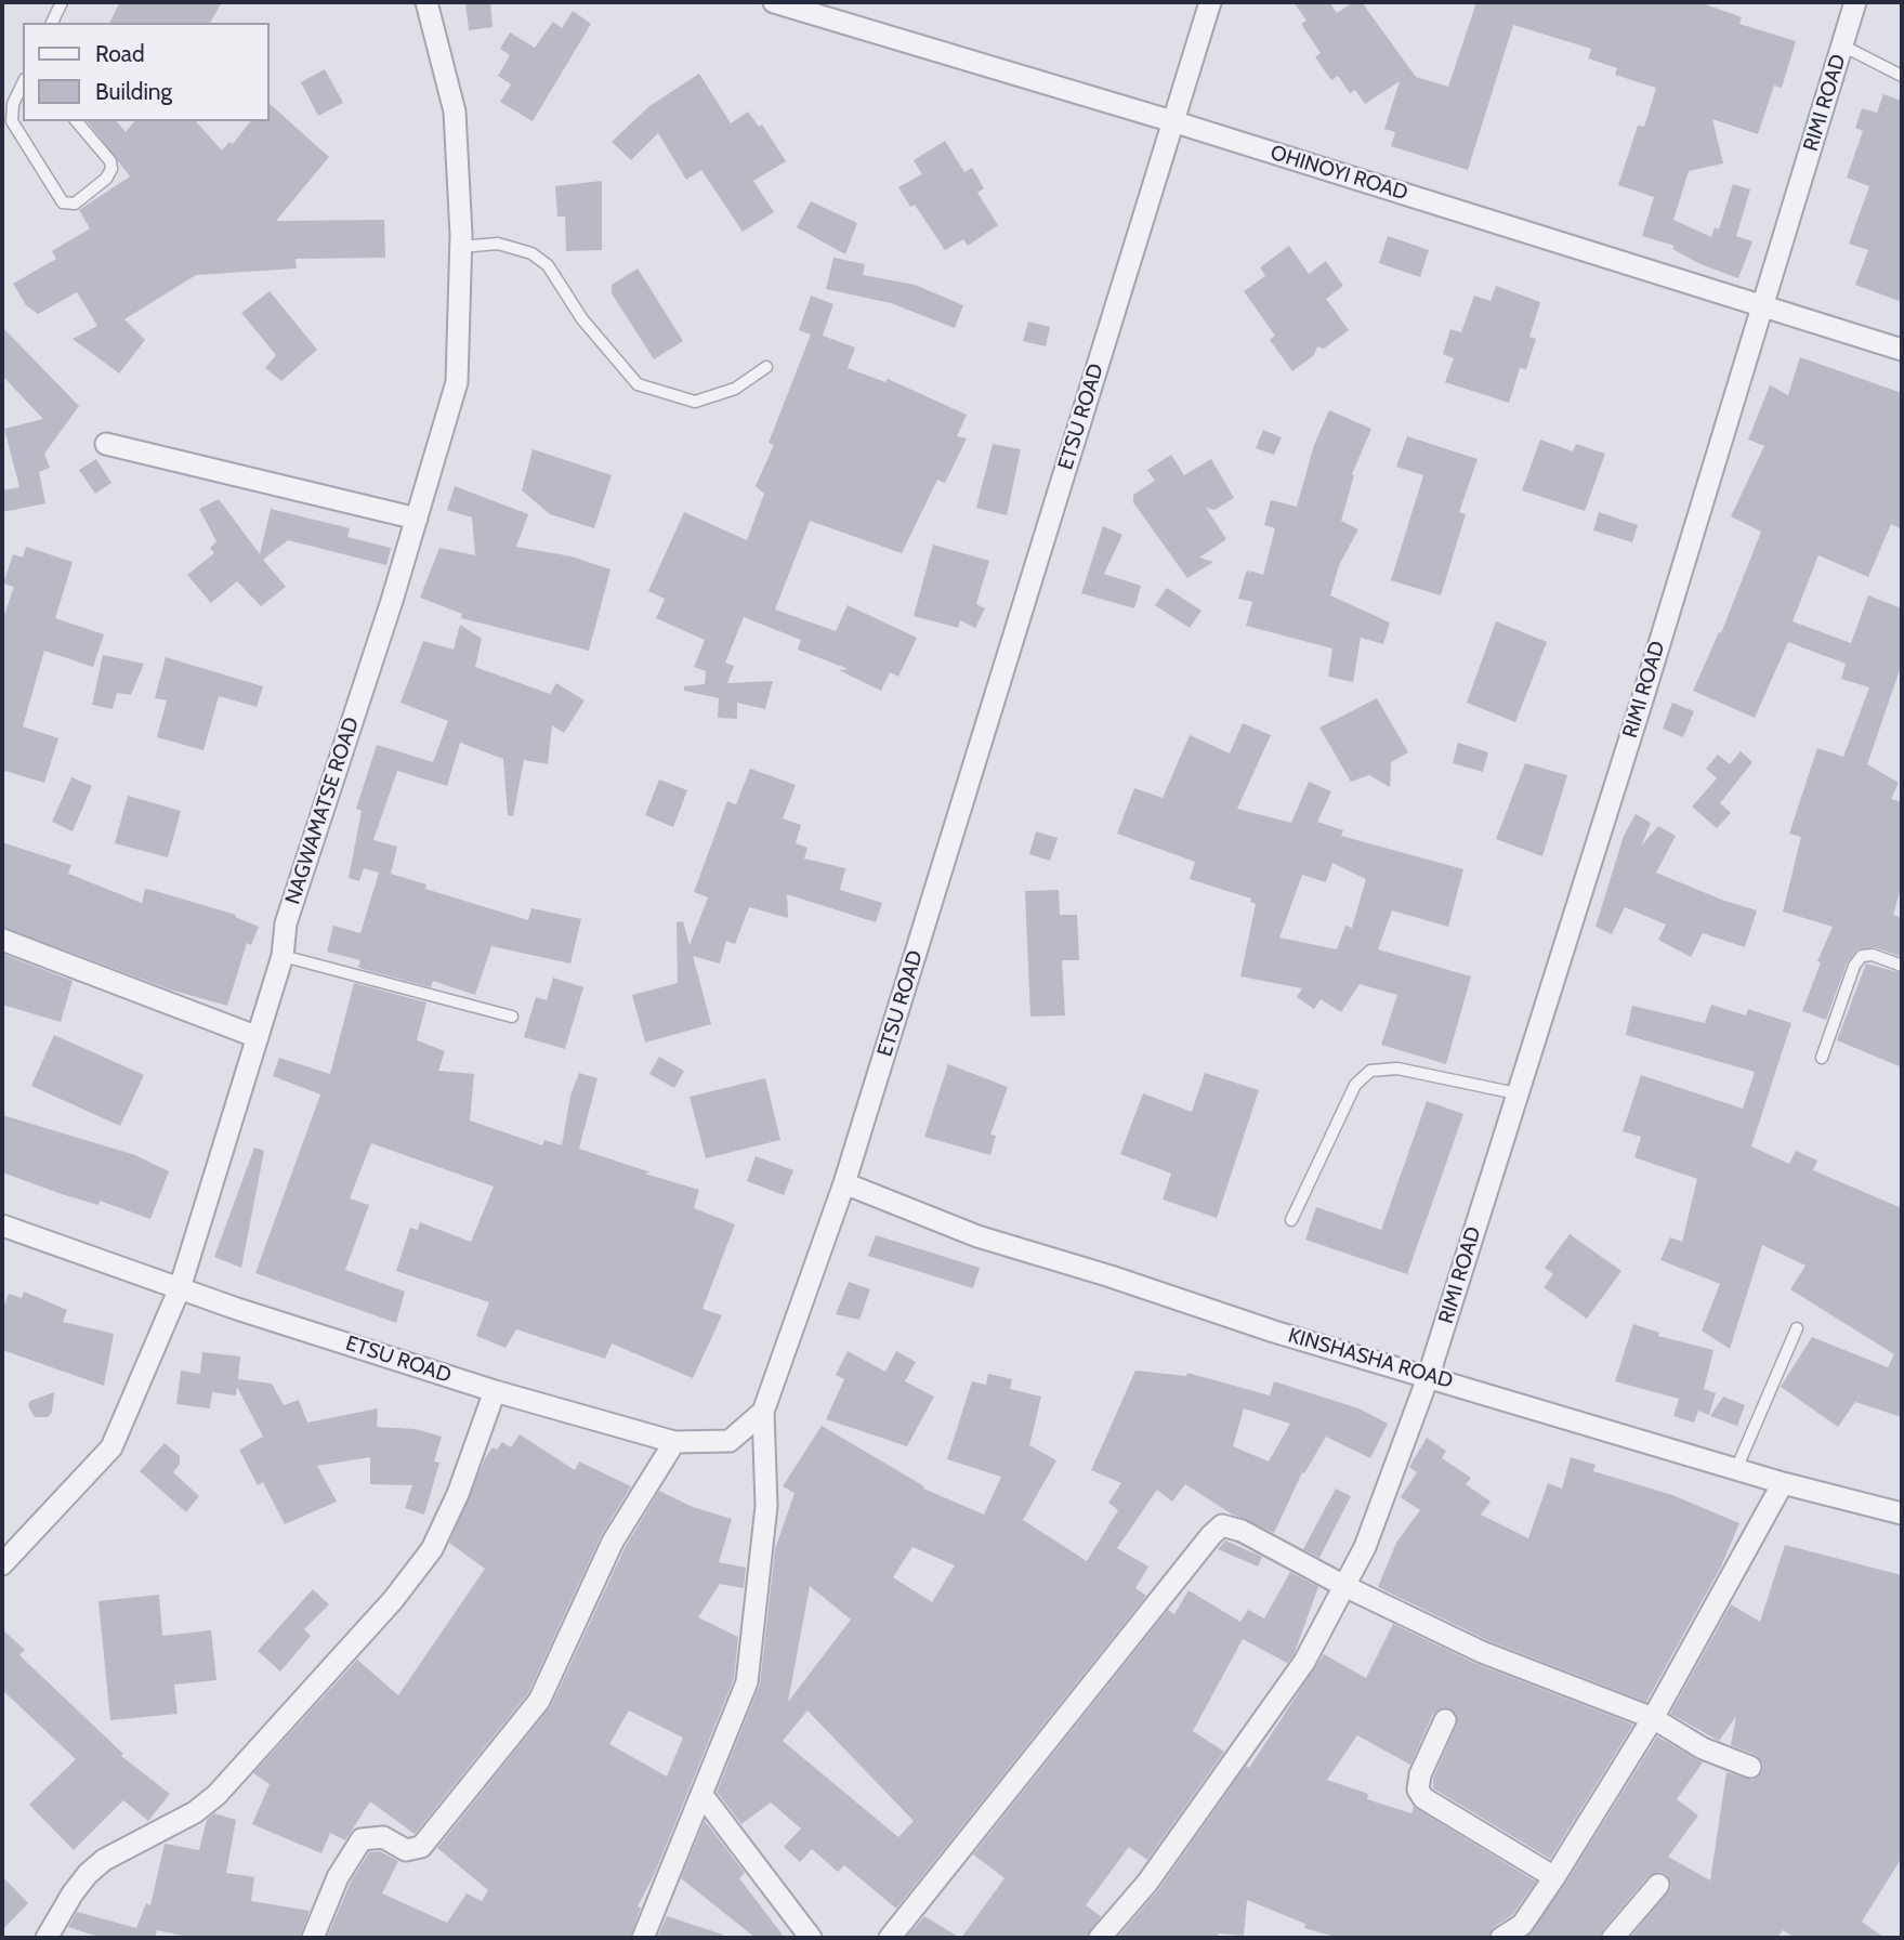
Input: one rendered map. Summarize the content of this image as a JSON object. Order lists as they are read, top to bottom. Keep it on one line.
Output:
{"streets":{"street":["RIMI ROAD","OHINOYI ROAD","ETSU ROAD","NAGWAMATSE ROAD","KINSHASHA ROAD"]},"crossings":[["RIMI ROAD","OHINOYI ROAD"],["RIMI ROAD","KINSHASHA ROAD"],["OHINOYI ROAD","ETSU ROAD"],["ETSU ROAD","NAGWAMATSE ROAD"],["ETSU ROAD","KINSHASHA ROAD"]],"legend":["Road","Building"]}
